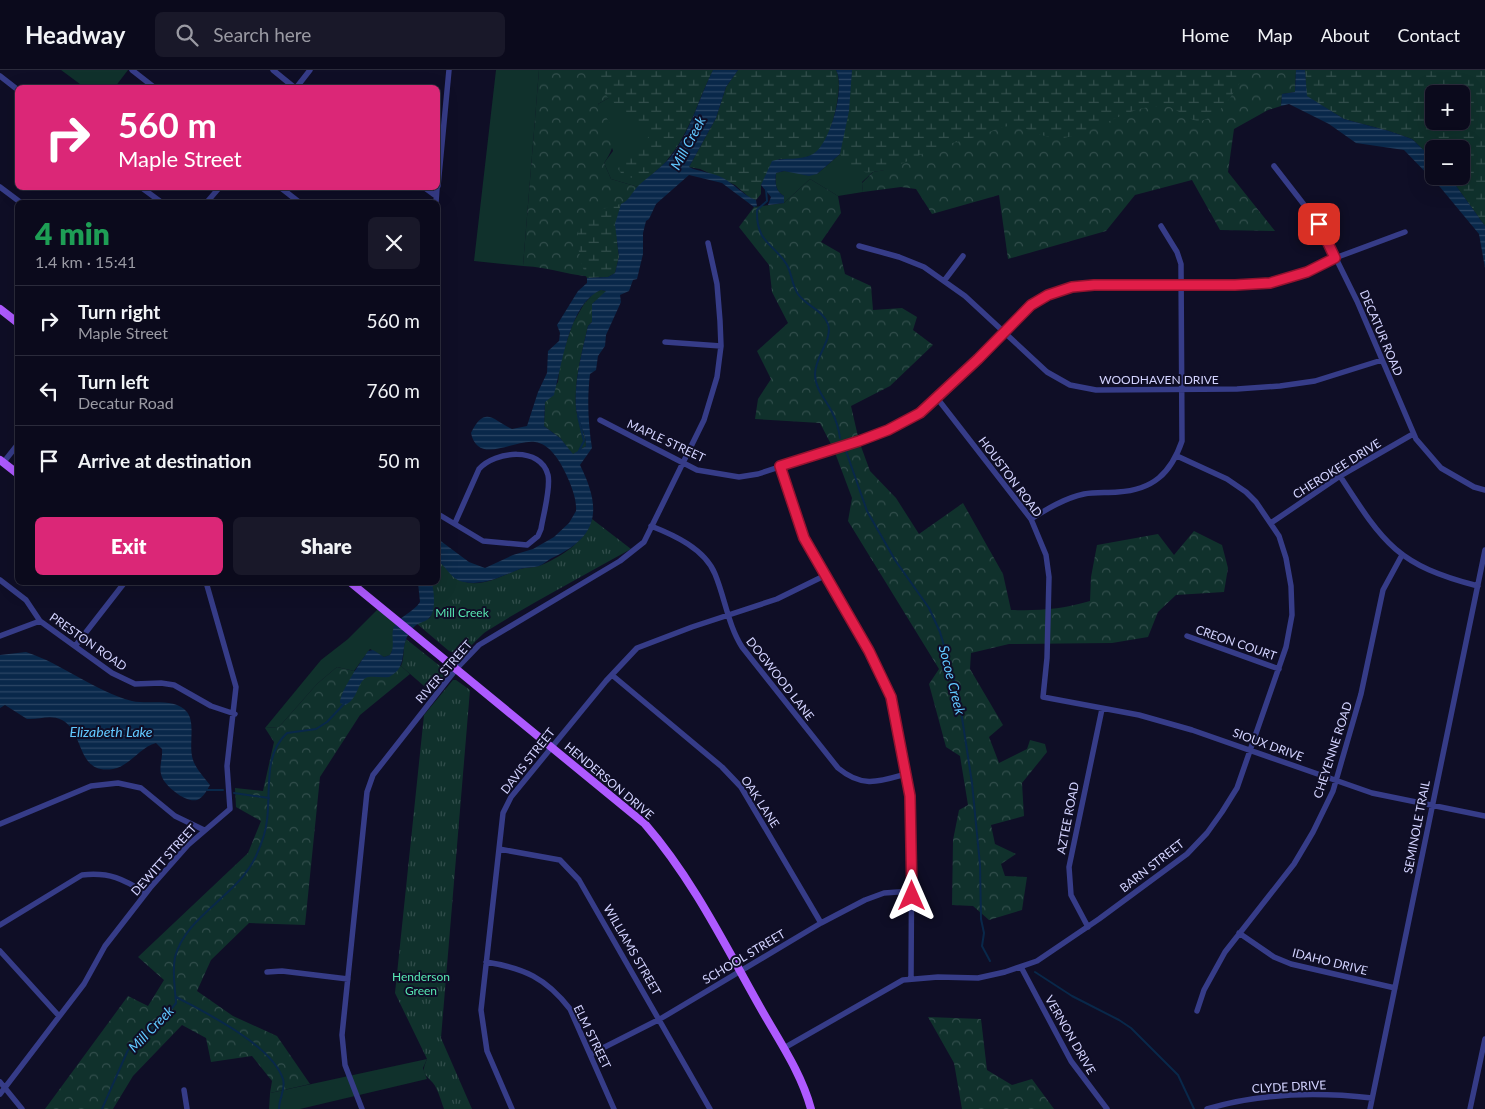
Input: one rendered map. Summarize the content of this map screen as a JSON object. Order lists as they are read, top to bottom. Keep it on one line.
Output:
{"streets":{"main road":["HENDERSON DRIVE"],"street":["DECATUR ROAD","WOODHAVEN DRIVE","MAPLE STREET","CHEROKEE DRIVE","HOUSTON ROAD","PRESTON ROAD","CREON COURT","RIVER STREET","DOGWOOD LANE","SIOUX DRIVE","CHEYENNE ROAD","DAVIS STREET","OAK LANE","AZTEE ROAD","SEMINOLE TRAIL","DEWITT STREET","BARN STREET","WILLIAMS STREET","SCHOOL STREET","IDAHO DRIVE","VERNON DRIVE","ELM STREET","CLYDE DRIVE"]},"crossings":[["DECATUR ROAD","WOODHAVEN DRIVE"],["DECATUR ROAD","MAPLE STREET"],["DECATUR ROAD","CHEROKEE DRIVE"],["WOODHAVEN DRIVE","MAPLE STREET"],["MAPLE STREET","HOUSTON ROAD"],["MAPLE STREET","RIVER STREET"],["CHEROKEE DRIVE","BARN STREET"],["HOUSTON ROAD","SIOUX DRIVE"],["PRESTON ROAD","DEWITT STREET"],["CREON COURT","BARN STREET"],["RIVER STREET","DOGWOOD LANE"],["RIVER STREET","HENDERSON DRIVE"],["DOGWOOD LANE","DAVIS STREET"],["SIOUX DRIVE","CHEYENNE ROAD"],["SIOUX DRIVE","AZTEE ROAD"],["SIOUX DRIVE","SEMINOLE TRAIL"],["SIOUX DRIVE","BARN STREET"],["CHEYENNE ROAD","IDAHO DRIVE"],["DAVIS STREET","HENDERSON DRIVE"],["DAVIS STREET","OAK LANE"],["DAVIS STREET","WILLIAMS STREET"],["DAVIS STREET","ELM STREET"],["HENDERSON DRIVE","BARN STREET"],["HENDERSON DRIVE","SCHOOL STREET"],["OAK LANE","SCHOOL STREET"],["AZTEE ROAD","BARN STREET"],["SEMINOLE TRAIL","IDAHO DRIVE"],["SEMINOLE TRAIL","CLYDE DRIVE"],["BARN STREET","VERNON DRIVE"],["WILLIAMS STREET","SCHOOL STREET"],["SCHOOL STREET","ELM STREET"]],"water":["Mill Creek","Socoe Creek","Elizabeth Lake"],"parks":["Mill Creek","Henderson Green"],"page":{"header":"Headway","search":"Search here","nav":["Home","Map","About","Contact"],"map_buttons":["+","−"],"turn":["560 m","Maple Street"],"heading":["4 min","1.4 km · 15:41"],"list":[{"name":"Turn right","note":"Maple Street","value":"560 m"},{"name":"Turn left","note":"Decatur Road","value":"760 m"},{"name":"Arrive at destination","value":"50 m"}],"buttons":["Exit","Share"]}}
